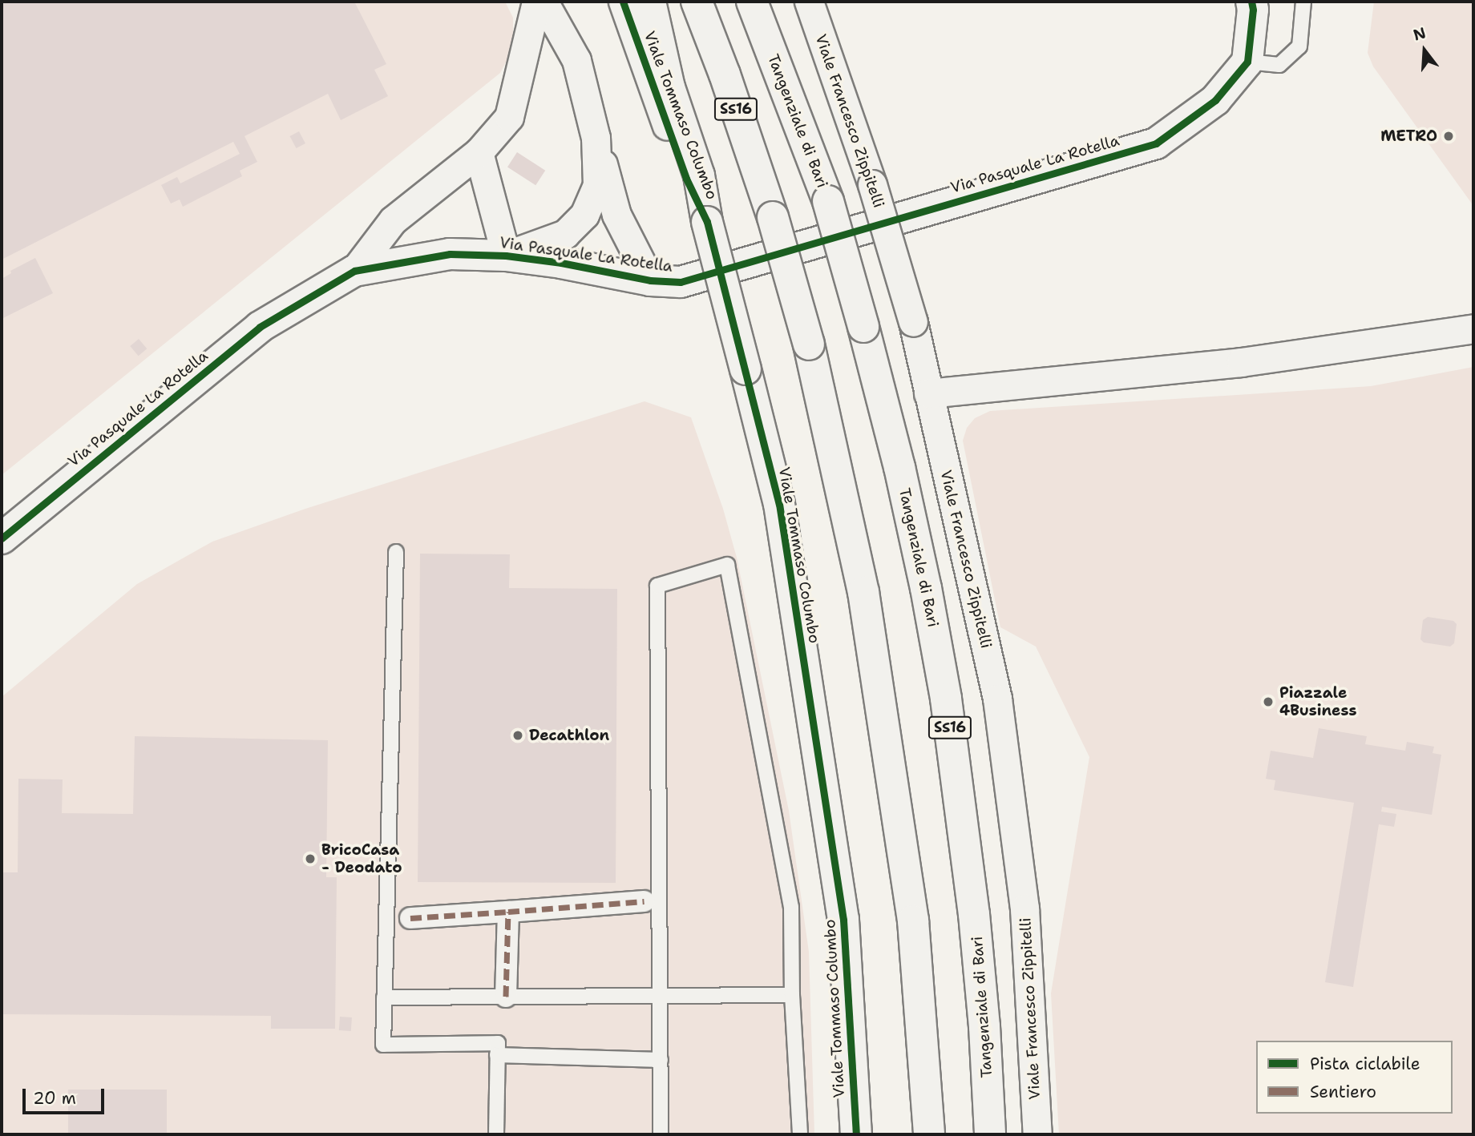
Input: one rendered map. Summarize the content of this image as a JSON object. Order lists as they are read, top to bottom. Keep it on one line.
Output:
{"streets":{"main road":["SS16","Viale Tommaso Columbo","Tangenziale di Bari","Via Pasquale La Rotella"],"street":["Viale Francesco Zippitelli"]},"places":["METRO","Piazzale 4Business","Decathlon","BricoCasa - Deodato"],"legend":["Pista ciclabile","Sentiero"],"scale_bar":"20 m","north":"top"}
